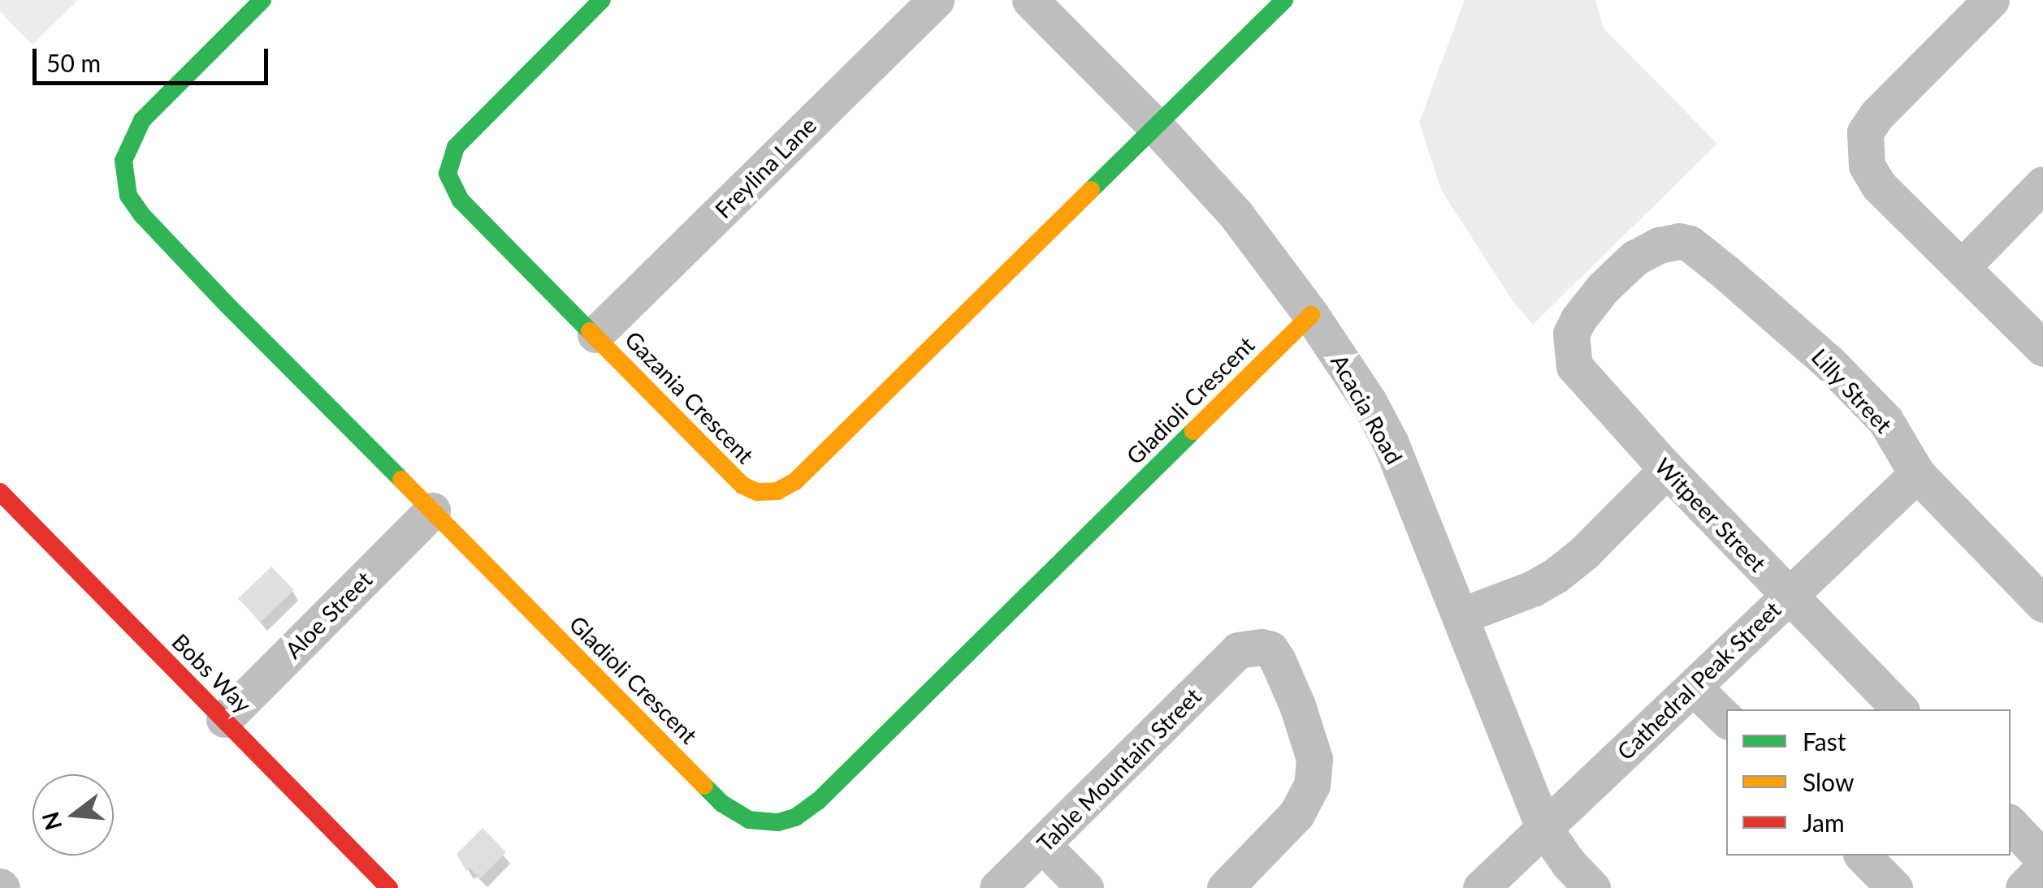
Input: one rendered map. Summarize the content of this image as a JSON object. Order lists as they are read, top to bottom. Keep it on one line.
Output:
{"streets":{"street":["Freylina Lane","Lilly Street","Gazania Crescent","Gladioli Crescent","Acacia Road","Witpeer Street","Aloe Street","Bobs Way","Cathedral Peak Street","Table Mountain Street"]},"crossings":[["Freylina Lane","Gazania Crescent"],["Lilly Street","Witpeer Street"],["Lilly Street","Cathedral Peak Street"],["Gazania Crescent","Acacia Road"],["Gladioli Crescent","Acacia Road"],["Gladioli Crescent","Aloe Street"],["Acacia Road","Cathedral Peak Street"],["Witpeer Street","Cathedral Peak Street"],["Aloe Street","Bobs Way"]],"legend":["Fast","Slow","Jam"],"scale_bar":"50 m","north":"left"}
